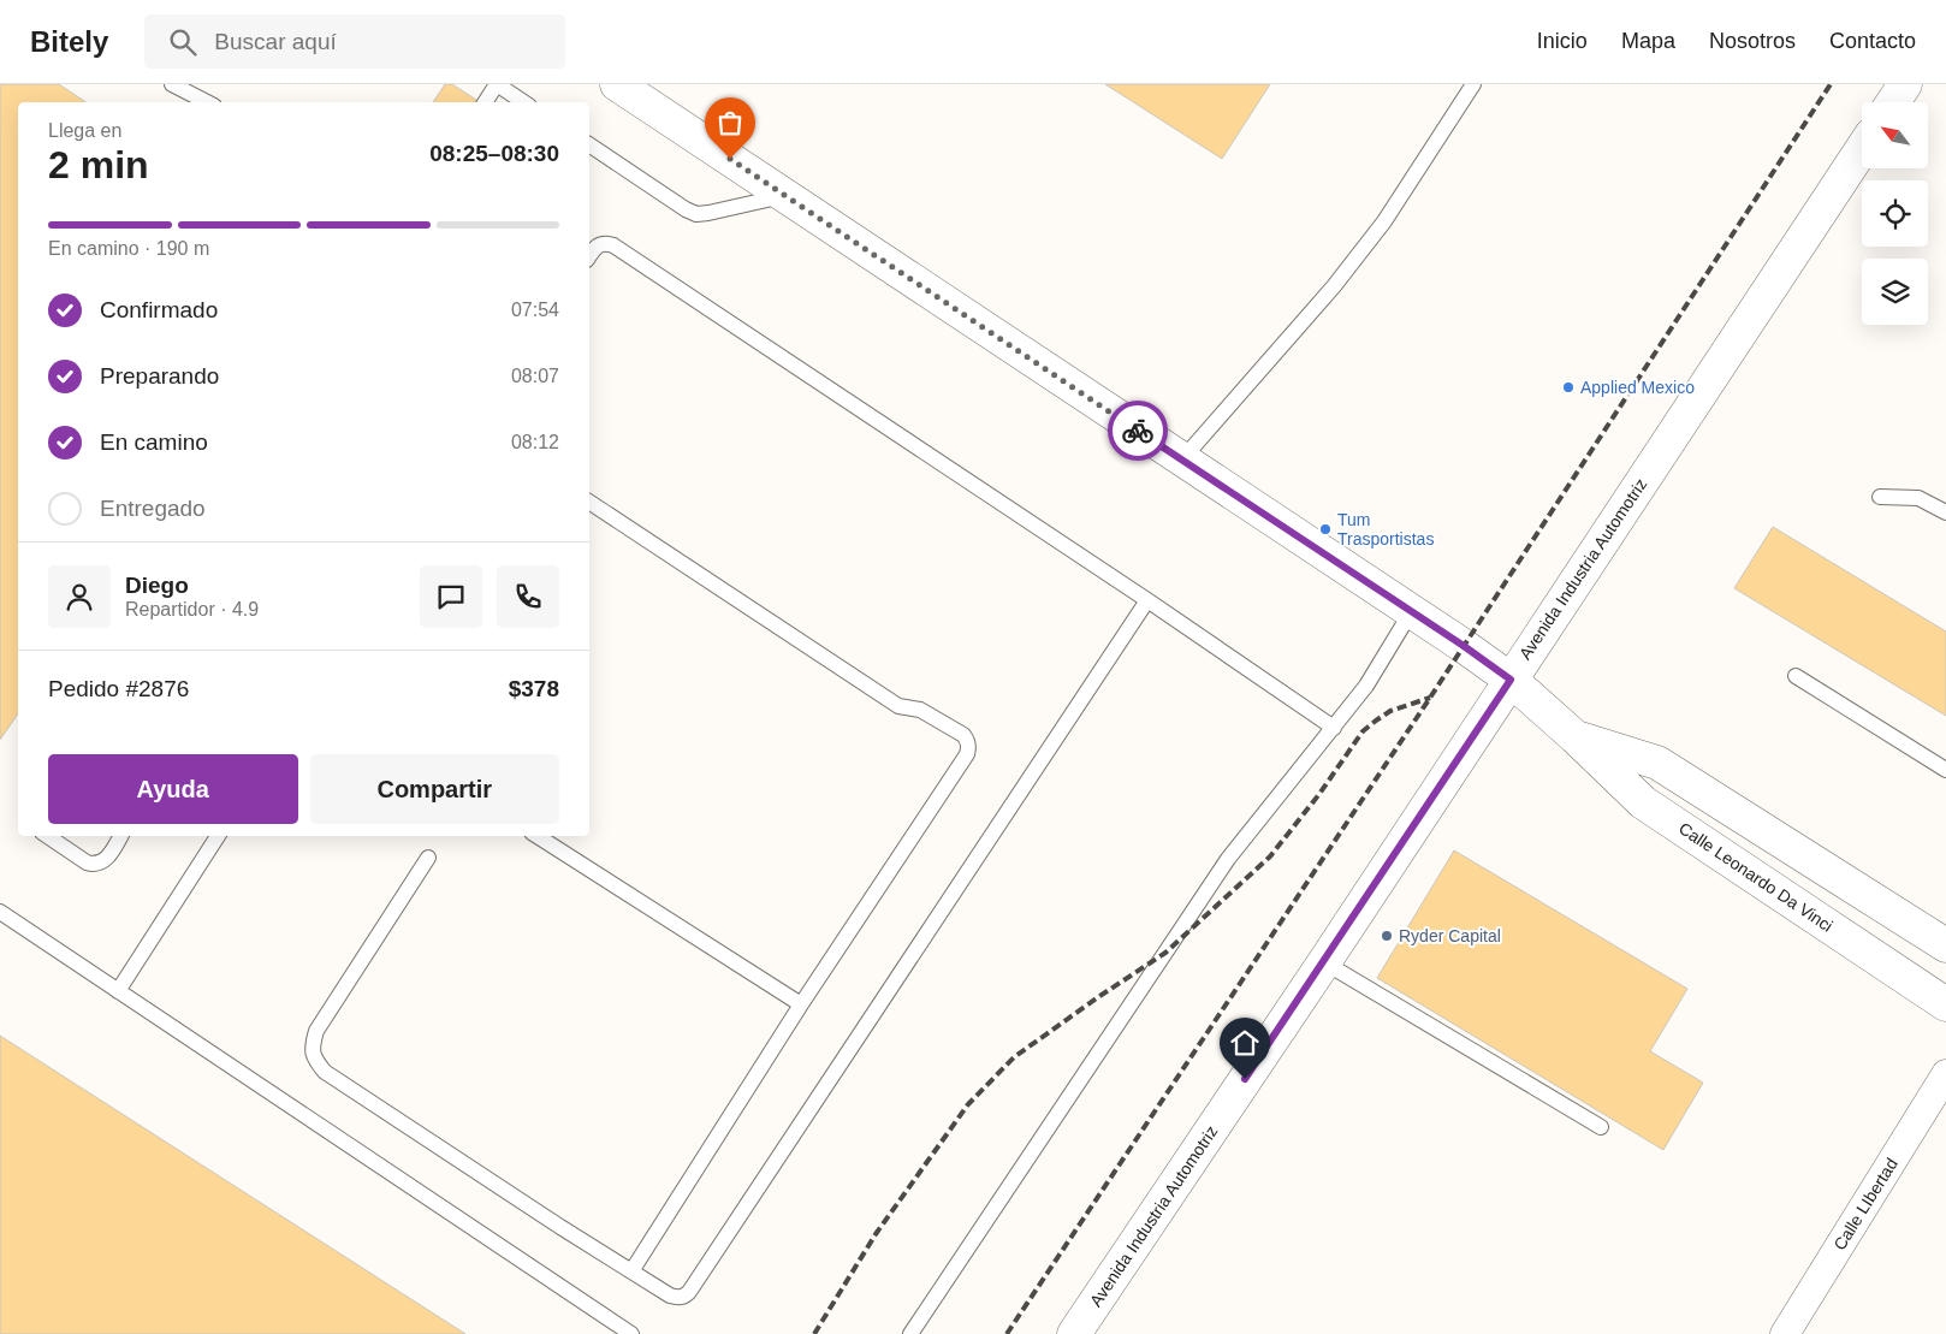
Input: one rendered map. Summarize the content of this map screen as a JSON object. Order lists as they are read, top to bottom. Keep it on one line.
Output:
{"streets":{"main road":["Avenida Industria Automotriz","Calle Leonardo Da Vinci"],"street":["Calle LIbertad"]},"crossings":[["Avenida Industria Automotriz","Calle Leonardo Da Vinci"]],"places":["Applied Mexico","Tum Trasportistas","Ryder Capital"],"north":"top left","page":{"header":"Bitely","search":"Buscar aquí","nav":["Inicio","Mapa","Nosotros","Contacto"],"heading":["2 min","Llega en","08:25–08:30"],"panel":["Diego","Repartidor · 4.9","Pedido #2876","$378"],"bar":"En camino · 190 m","list":[["Confirmado","07:54"],["Preparando","08:07"],["En camino","08:12"],"Entregado"],"buttons":["Ayuda","Compartir"]}}
